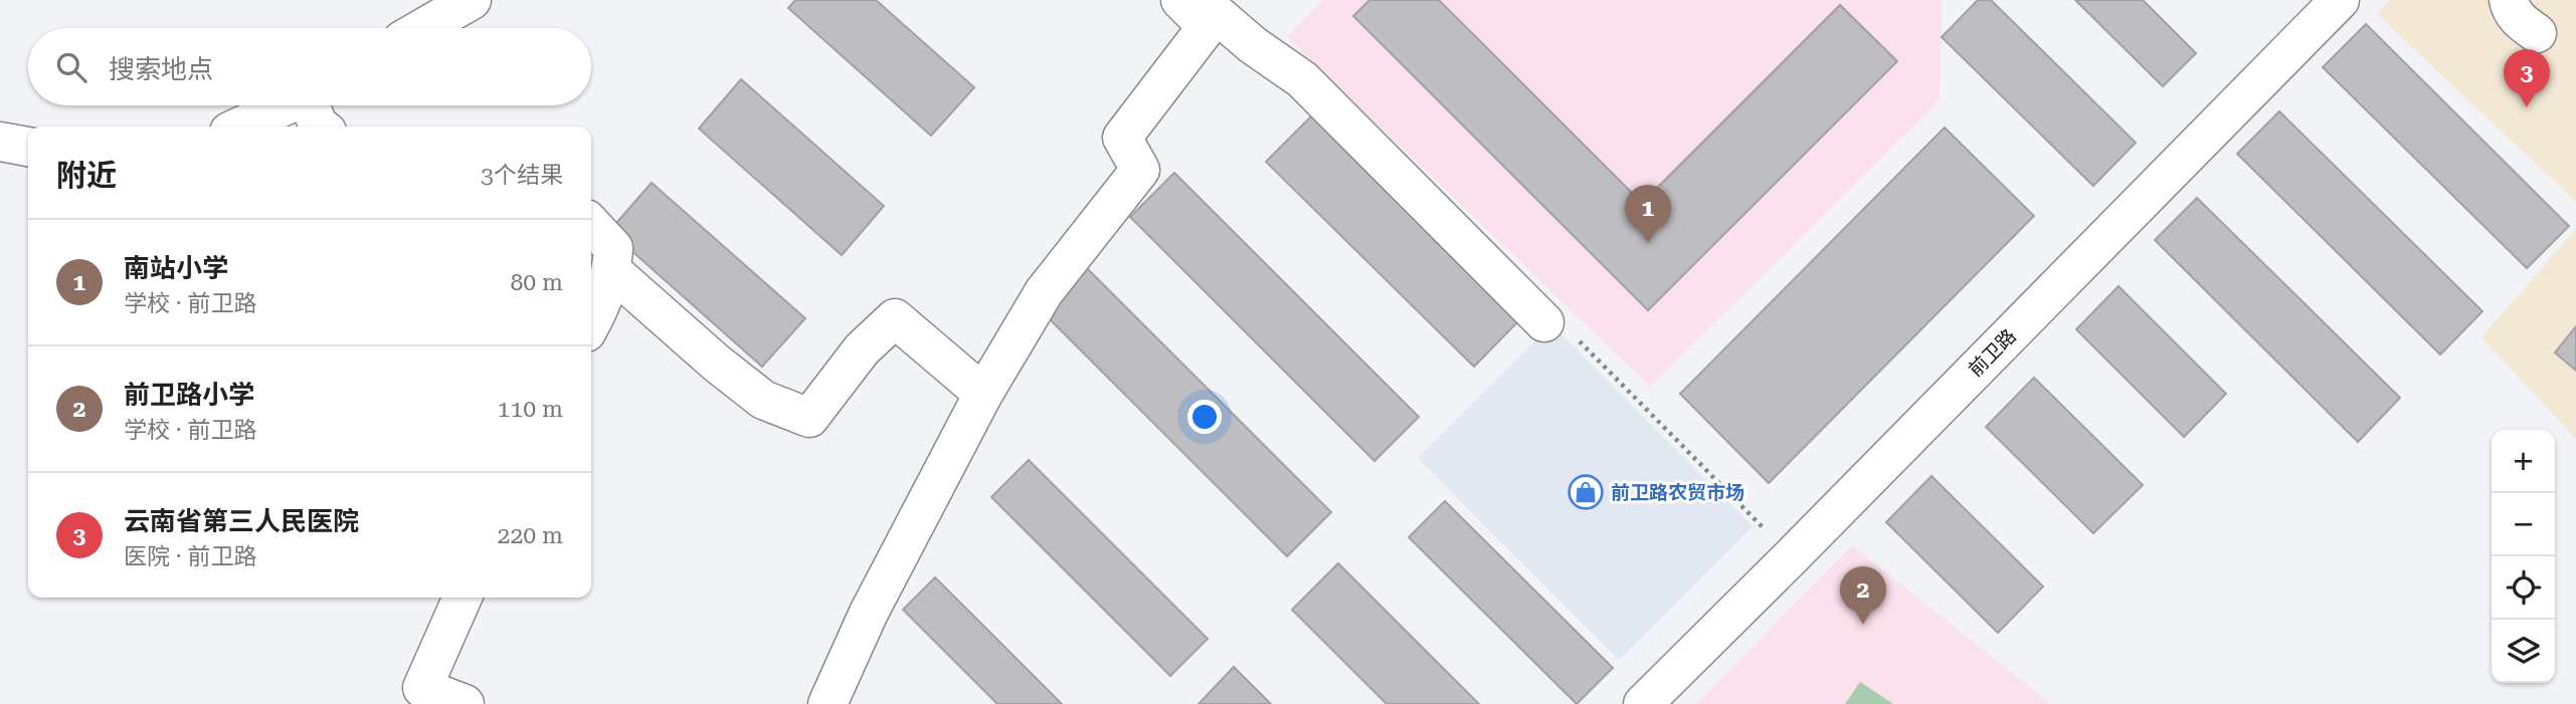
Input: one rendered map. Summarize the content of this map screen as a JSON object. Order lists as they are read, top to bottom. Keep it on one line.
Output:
{"streets":{"street":["前卫路"]},"places":{"shop":["前卫路农贸市场"]},"page":{"search":"搜索地点","pins":["3","1","2"],"heading":["附近","3个结果"],"list":[{"mark":"1","name":"南站小学","note":"学校 · 前卫路","value":"80 m"},{"mark":"2","name":"前卫路小学","note":"学校 · 前卫路","value":"110 m"},{"mark":"3","name":"云南省第三人民医院","note":"医院 · 前卫路","value":"220 m"}],"map_buttons":["+","−"]}}
